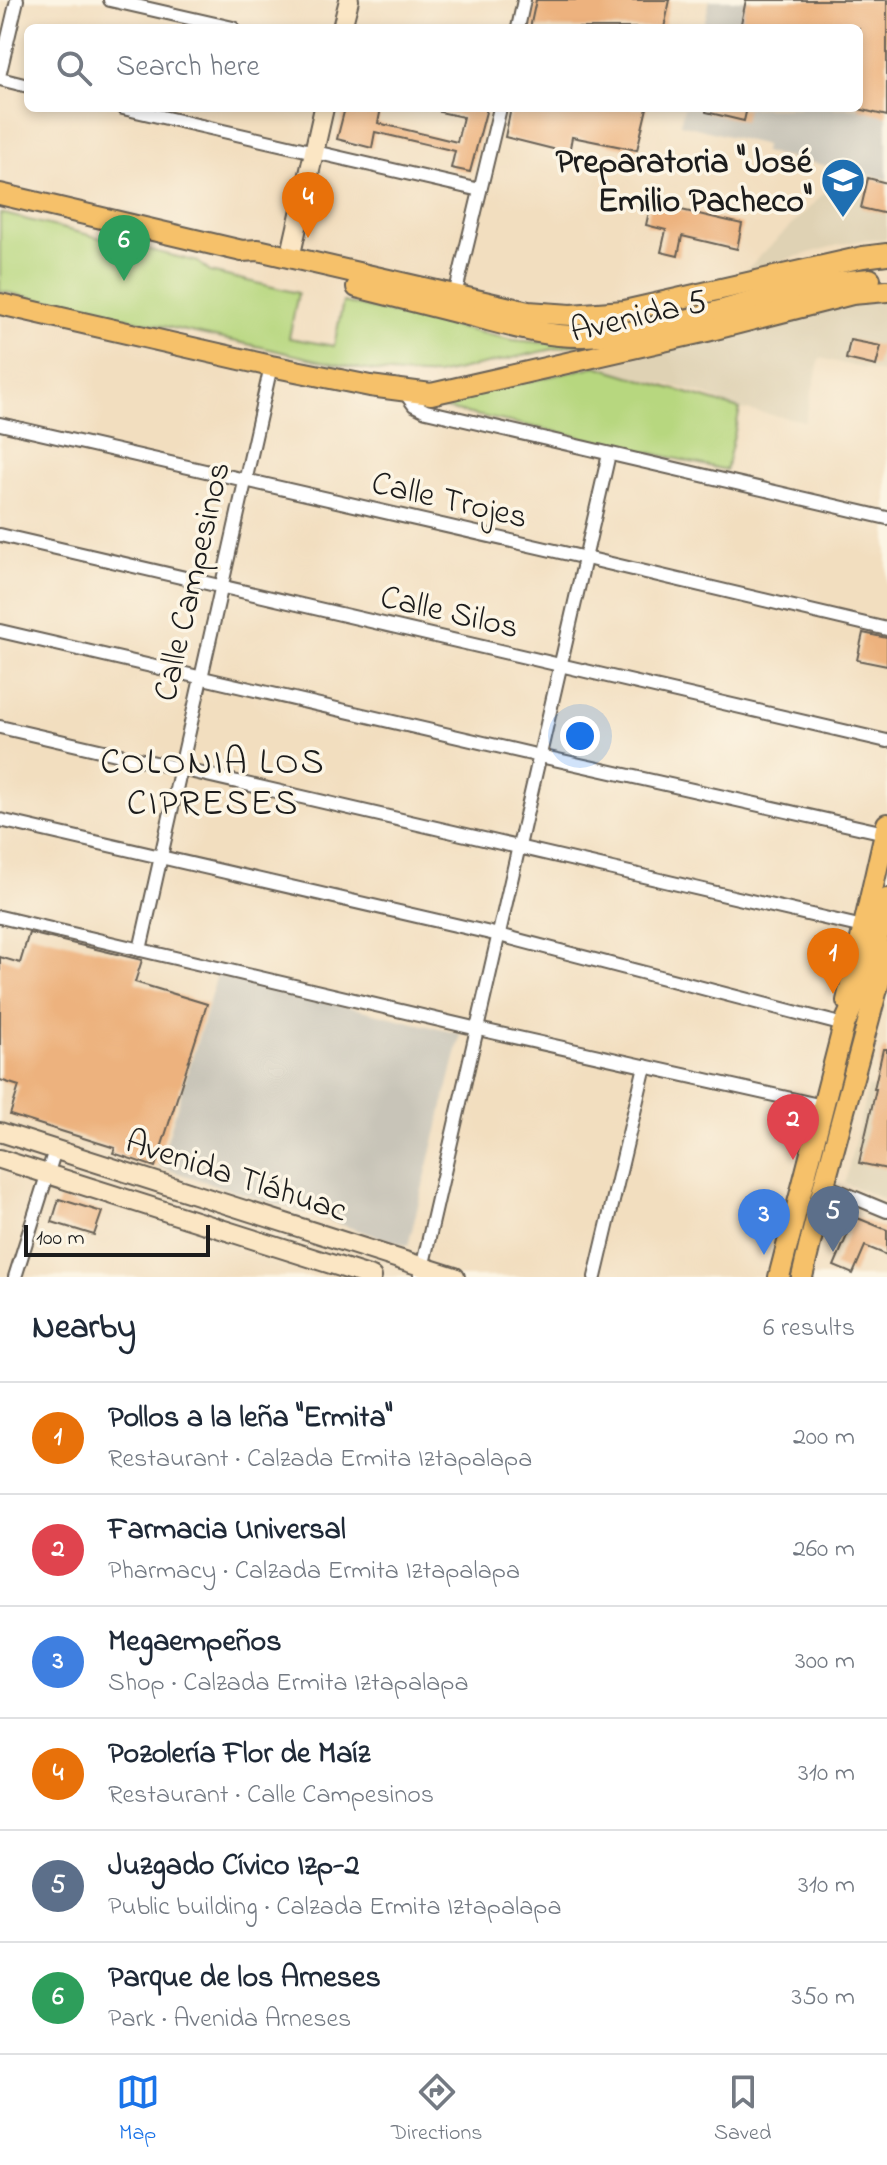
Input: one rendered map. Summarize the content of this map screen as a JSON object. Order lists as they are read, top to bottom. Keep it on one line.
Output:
{"streets":{"main road":["Avenida 5","Avenida Tláhuac"],"street":["Calle Trojes","Calle Campesinos","Calle Silos"]},"crossings":[["Avenida 5","Calle Campesinos"],["Calle Trojes","Calle Campesinos"],["Calle Campesinos","Calle Silos"]],"districts":["COLONIA LOS CIPRESES"],"places":{"school or university":["Preparatoria \"José Emilio Pacheco\""]},"scale_bar":"100 m","page":{"search":"Search here","pins":["4","6","1","2","5","3"],"scale":"100 m","heading":["Nearby","6 results"],"list":[{"mark":"1","name":"Pollos a la leña \"Ermita\"","note":"Restaurant · Calzada Ermita Iztapalapa","value":"200 m"},{"mark":"2","name":"Farmacia Universal","note":"Pharmacy · Calzada Ermita Iztapalapa","value":"260 m"},{"mark":"3","name":"Megaempeños","note":"Shop · Calzada Ermita Iztapalapa","value":"300 m"},{"mark":"4","name":"Pozolería Flor de Maíz","note":"Restaurant · Calle Campesinos","value":"310 m"},{"mark":"5","name":"Juzgado Cívico Izp-2","note":"Public building · Calzada Ermita Iztapalapa","value":"310 m"},{"mark":"6","name":"Parque de los Arneses","note":"Park · Avenida Arneses","value":"350 m"}],"nav":["Map","Directions","Saved"]}}
